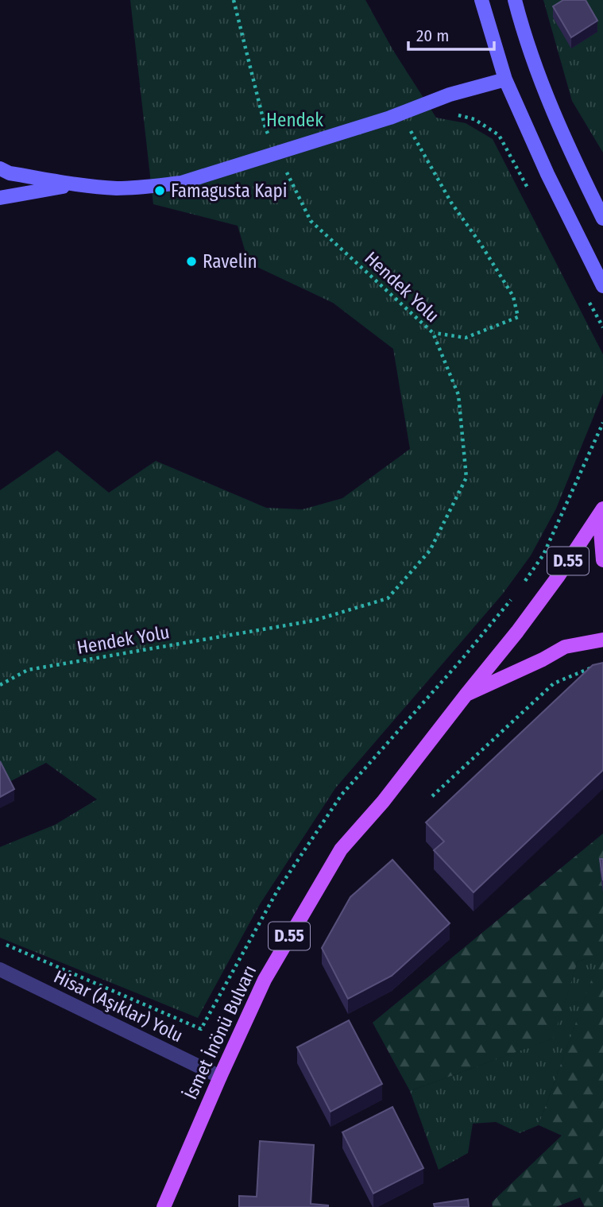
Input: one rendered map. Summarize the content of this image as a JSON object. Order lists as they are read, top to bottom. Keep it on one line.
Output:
{"streets":{"main road":["D.55","İsmet İnönü Bulvarı"],"street":["Hisar (Aşıklar) Yolu"],"path":["Hendek Yolu"]},"crossings":[["Hisar (Aşıklar) Yolu","İsmet İnönü Bulvarı"]],"parks":["Hendek"],"places":["Famagusta Kapi","Ravelin"],"scale_bar":"20 m"}
